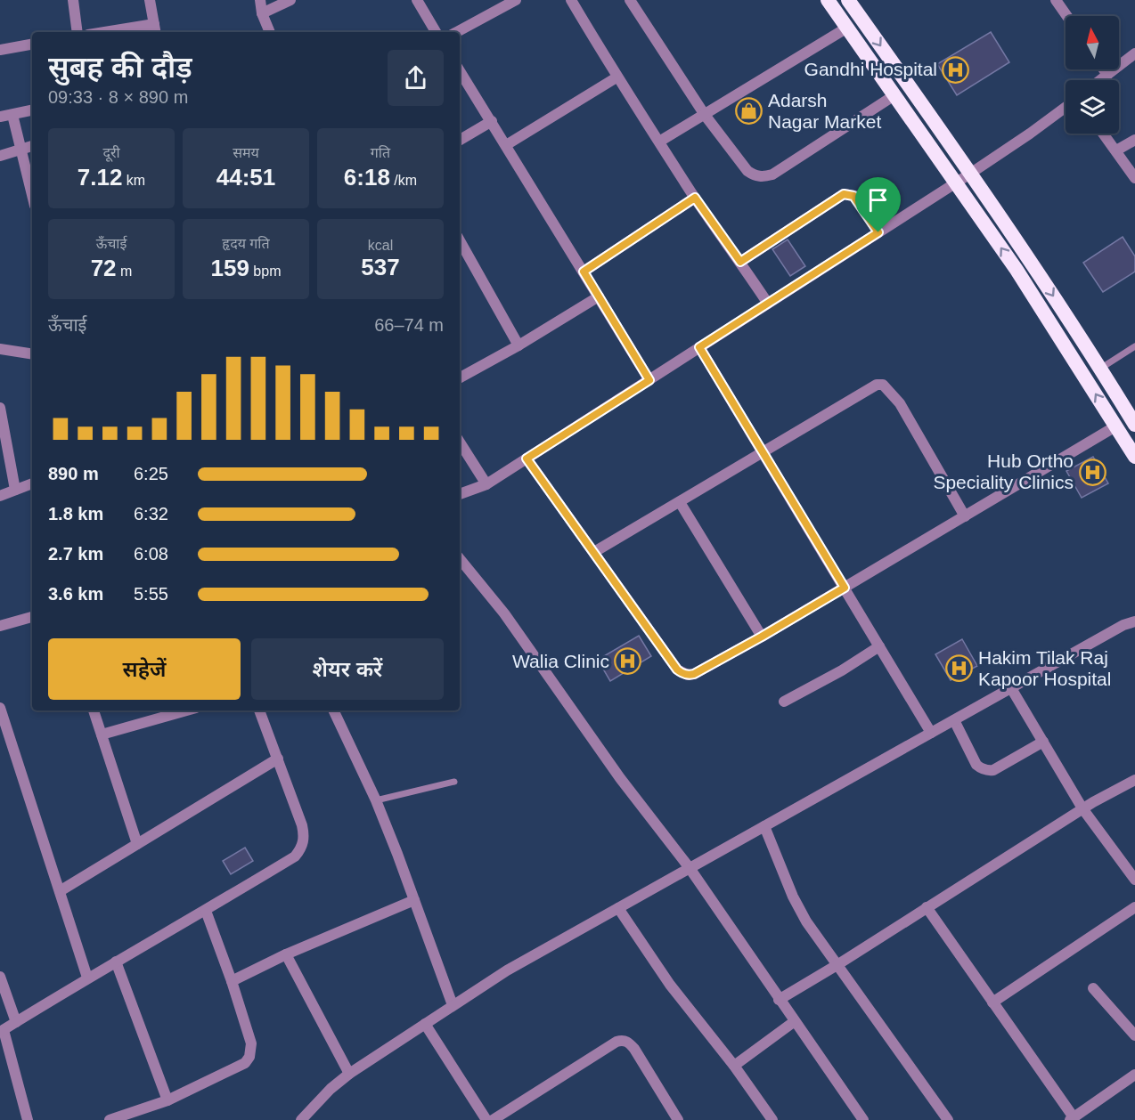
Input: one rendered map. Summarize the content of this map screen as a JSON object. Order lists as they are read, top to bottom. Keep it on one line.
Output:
{"places":{"hospital":["Gandhi Hospital","Hub Ortho Speciality Clinics","Walia Clinic","Hakim Tilak Raj Kapoor Hospital"],"shop":["Adarsh Nagar Market"]},"north":"top","page":{"heading":["सुबह की दौड़","09:33 · 8 × 890 m"],"stats":[["दूरी","7.12 km"],["समय","44:51"],["गति","6:18 /km"],["ऊँचाई","72 m"],["हृदय गति","159 bpm"],["kcal","537"]],"chart":["ऊँचाई","66–74 m"],"list":[{"name":"890 m","note":"6:25"},{"name":"1.8 km","note":"6:32"},{"name":"2.7 km","note":"6:08"},{"name":"3.6 km","note":"5:55"}],"buttons":["सहेजें","शेयर करें"]}}
